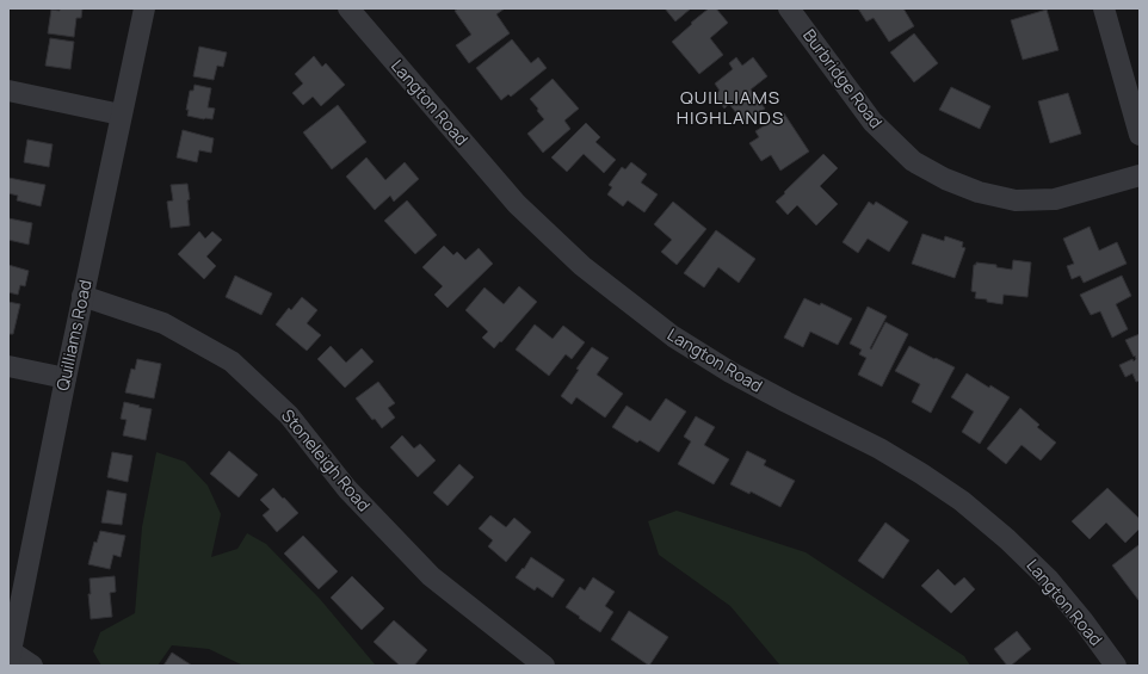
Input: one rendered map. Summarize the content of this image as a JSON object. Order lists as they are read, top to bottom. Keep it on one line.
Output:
{"streets":{"street":["Burbridge Road","Langton Road","Quilliams Road","Stoneleigh Road"]},"crossings":[["Quilliams Road","Stoneleigh Road"]],"districts":["QUILLIAMS HIGHLANDS"]}
